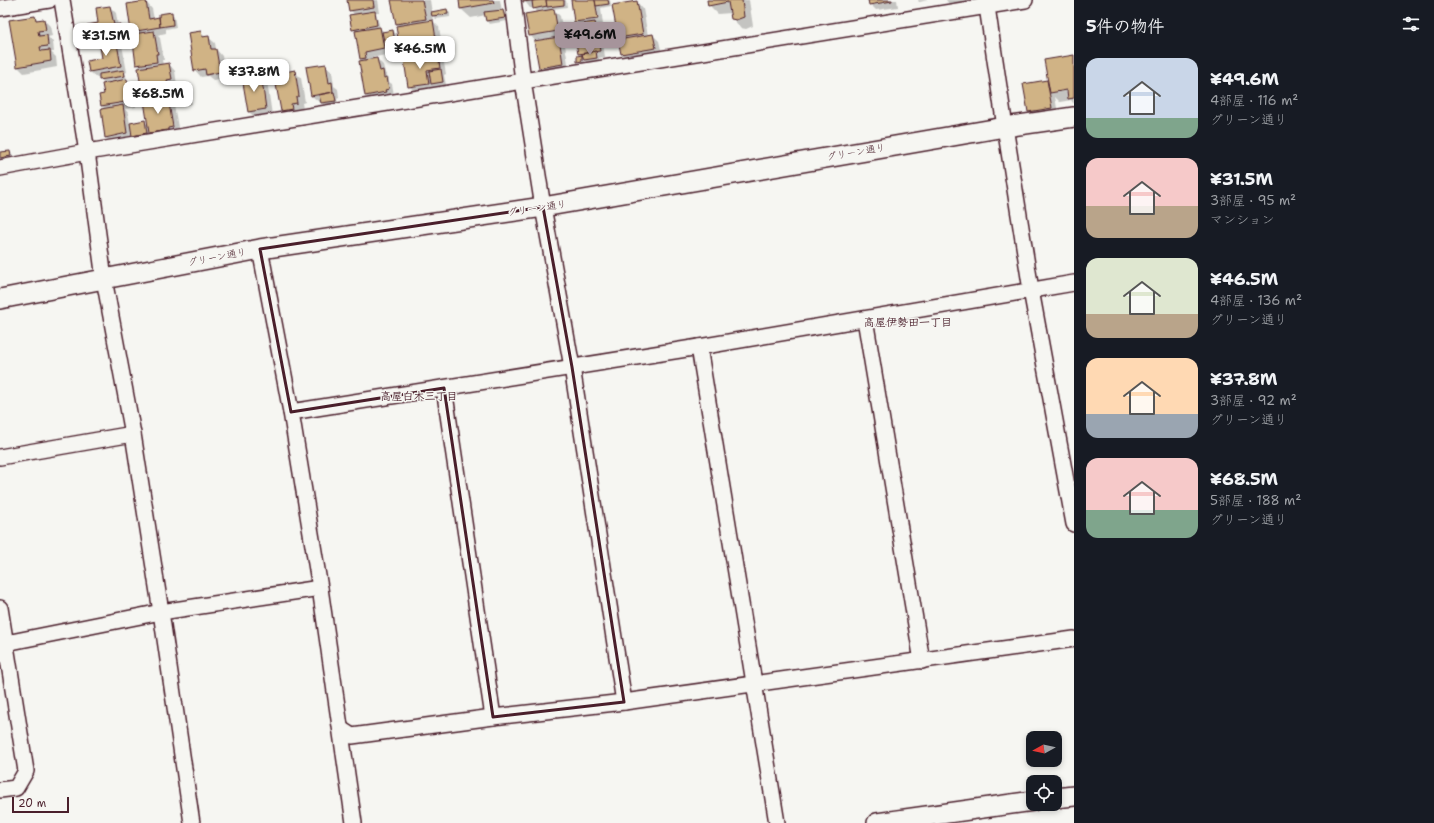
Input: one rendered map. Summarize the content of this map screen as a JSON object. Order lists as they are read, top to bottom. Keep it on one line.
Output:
{"streets":{"street":["グリーン通り"]},"districts":["高屋伊勢田一丁目","高屋白木三丁目"],"scale_bar":"20 m","north":"left","page":{"heading":"5件の物件","price":["¥49.6M","¥31.5M","¥46.5M","¥37.8M","¥68.5M"],"list":[{"name":"¥49.6M","note":"4部屋 · 116 m² · グリーン通り"},{"name":"¥31.5M","note":"3部屋 · 95 m² · マンション"},{"name":"¥46.5M","note":"4部屋 · 136 m² · グリーン通り"},{"name":"¥37.8M","note":"3部屋 · 92 m² · グリーン通り"},{"name":"¥68.5M","note":"5部屋 · 188 m² · グリーン通り"}],"scale":"20 m"}}
